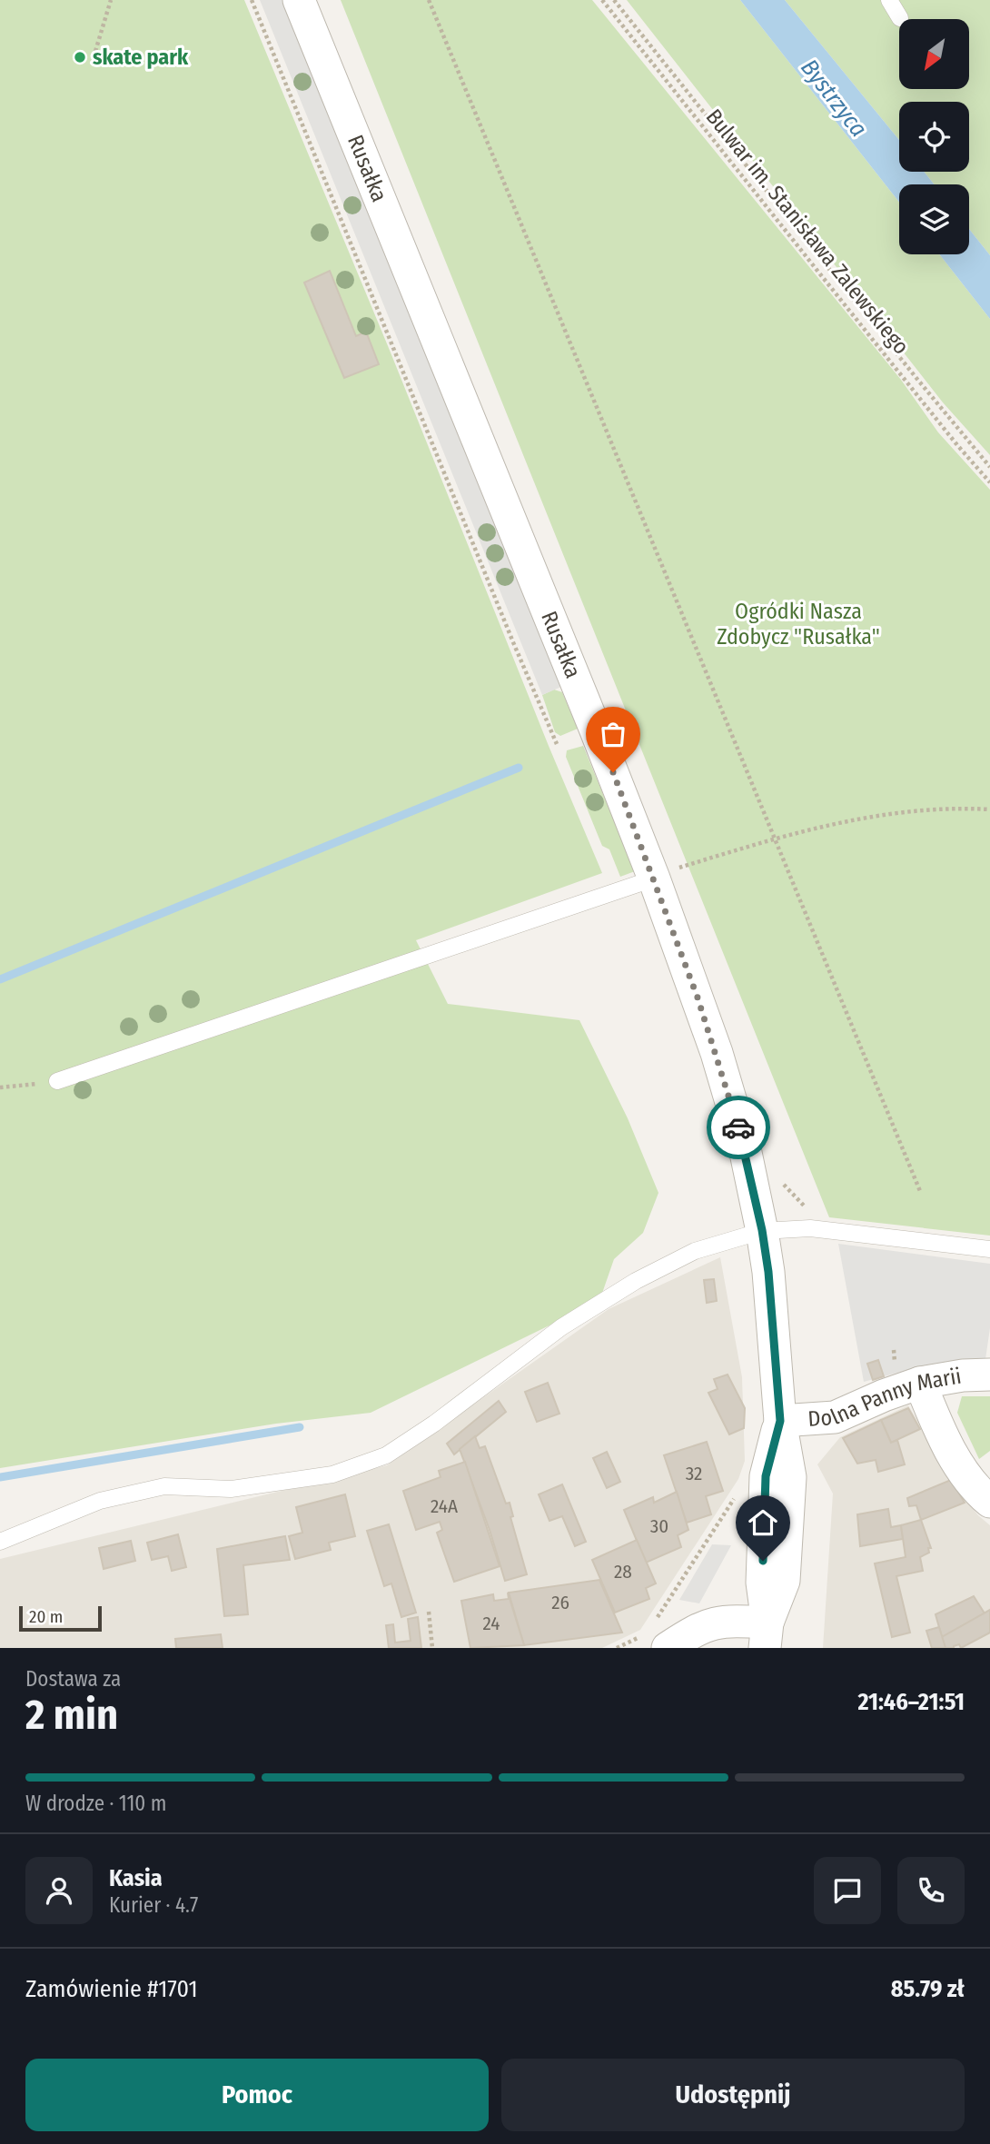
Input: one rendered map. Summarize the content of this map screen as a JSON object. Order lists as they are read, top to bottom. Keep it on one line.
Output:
{"streets":{"street":["Rusałka","Dolna Panny Marii"],"path":["Bulwar im. Stanisława Zalewskiego"]},"crossings":[["Rusałka","Dolna Panny Marii"]],"water":["Bystrzyca"],"parks":["Ogródki Nasza Zdobycz \"Rusałka\""],"places":["skate park"],"house_numbers":["32","24A","30","28","26","24"],"scale_bar":"20 m","north":"bottom left","page":{"scale":"20 m","heading":["2 min","Dostawa za","21:46–21:51"],"panel":["Kasia","Kurier · 4.7","Zamówienie #1701","85.79 zł"],"bar":"W drodze · 110 m","buttons":["Pomoc","Udostępnij"]}}
